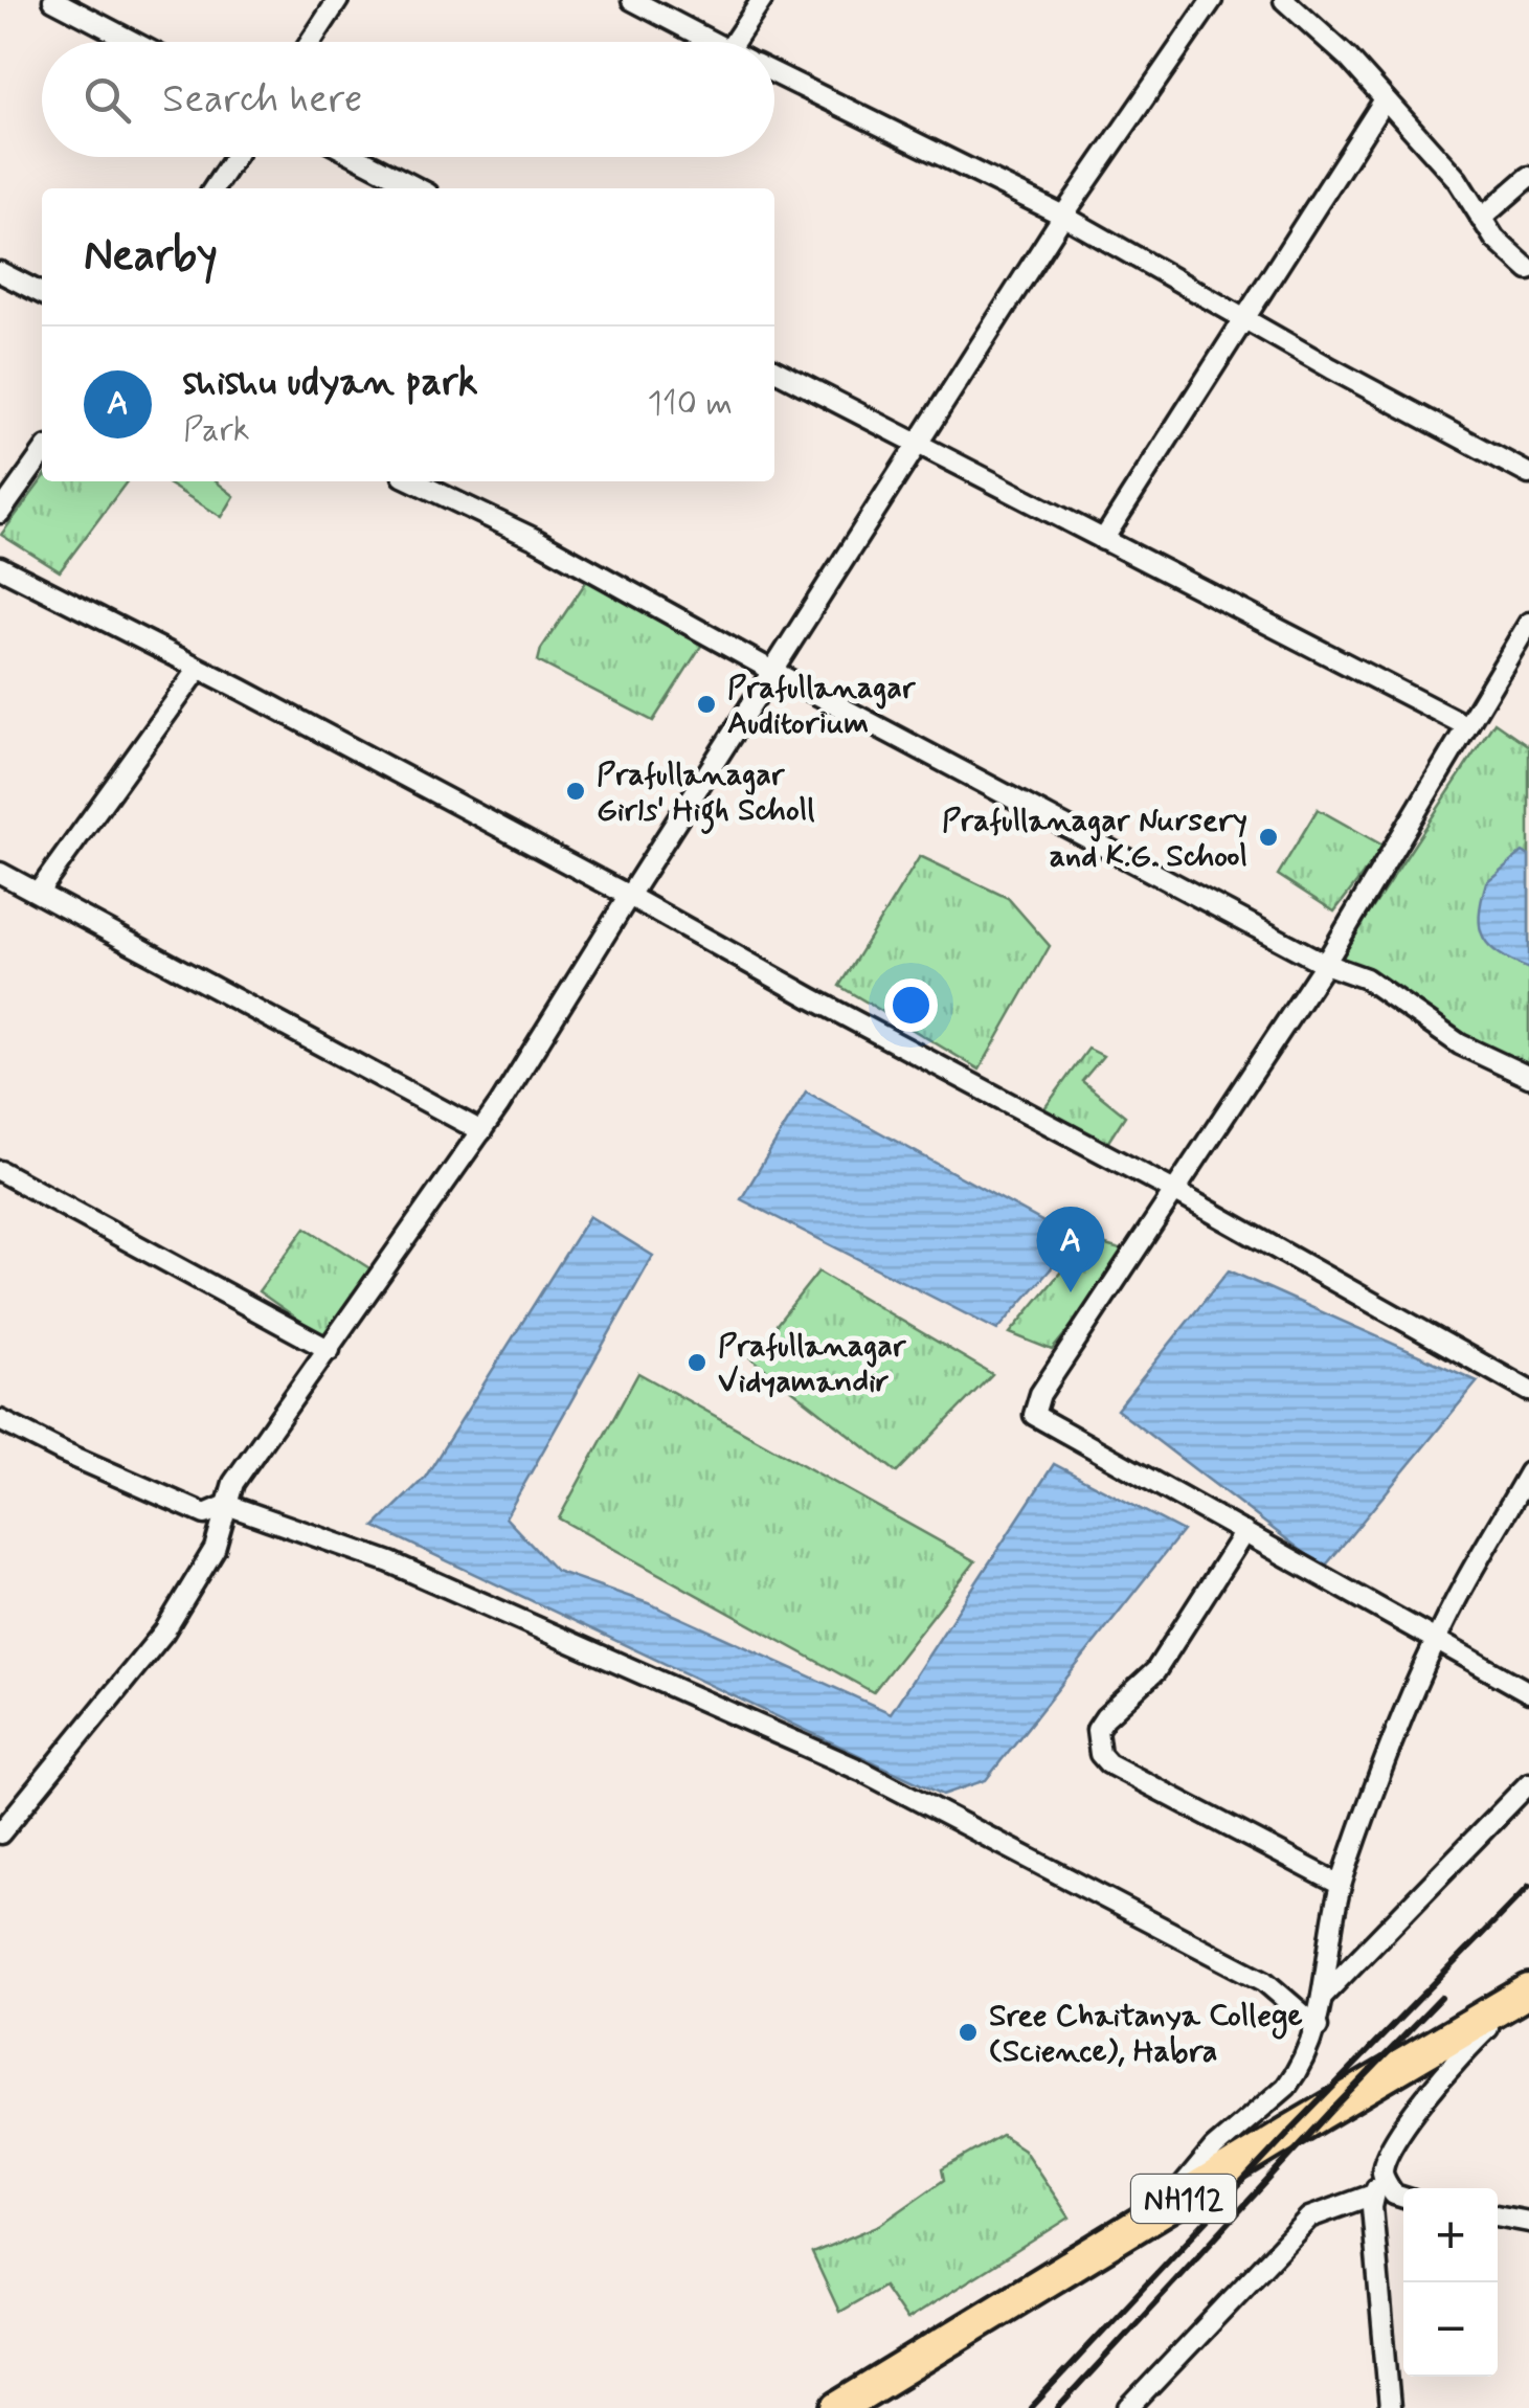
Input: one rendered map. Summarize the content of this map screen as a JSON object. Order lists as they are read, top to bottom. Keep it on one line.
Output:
{"streets":{"highway":["NH112"]},"places":["Prafullanagar Auditorium","Prafullanagar Girls' High Scholl","Prafullanagar Nursery and K.G. School","Prafullanagar Vidyamandir","Sree Chaitanya College (Science), Habra"],"page":{"search":"Search here","heading":"Nearby","list":[{"mark":"A","name":"shishu udyan park","note":"Park","value":"110 m"}],"pins":"A","map_buttons":["+","−"]}}
